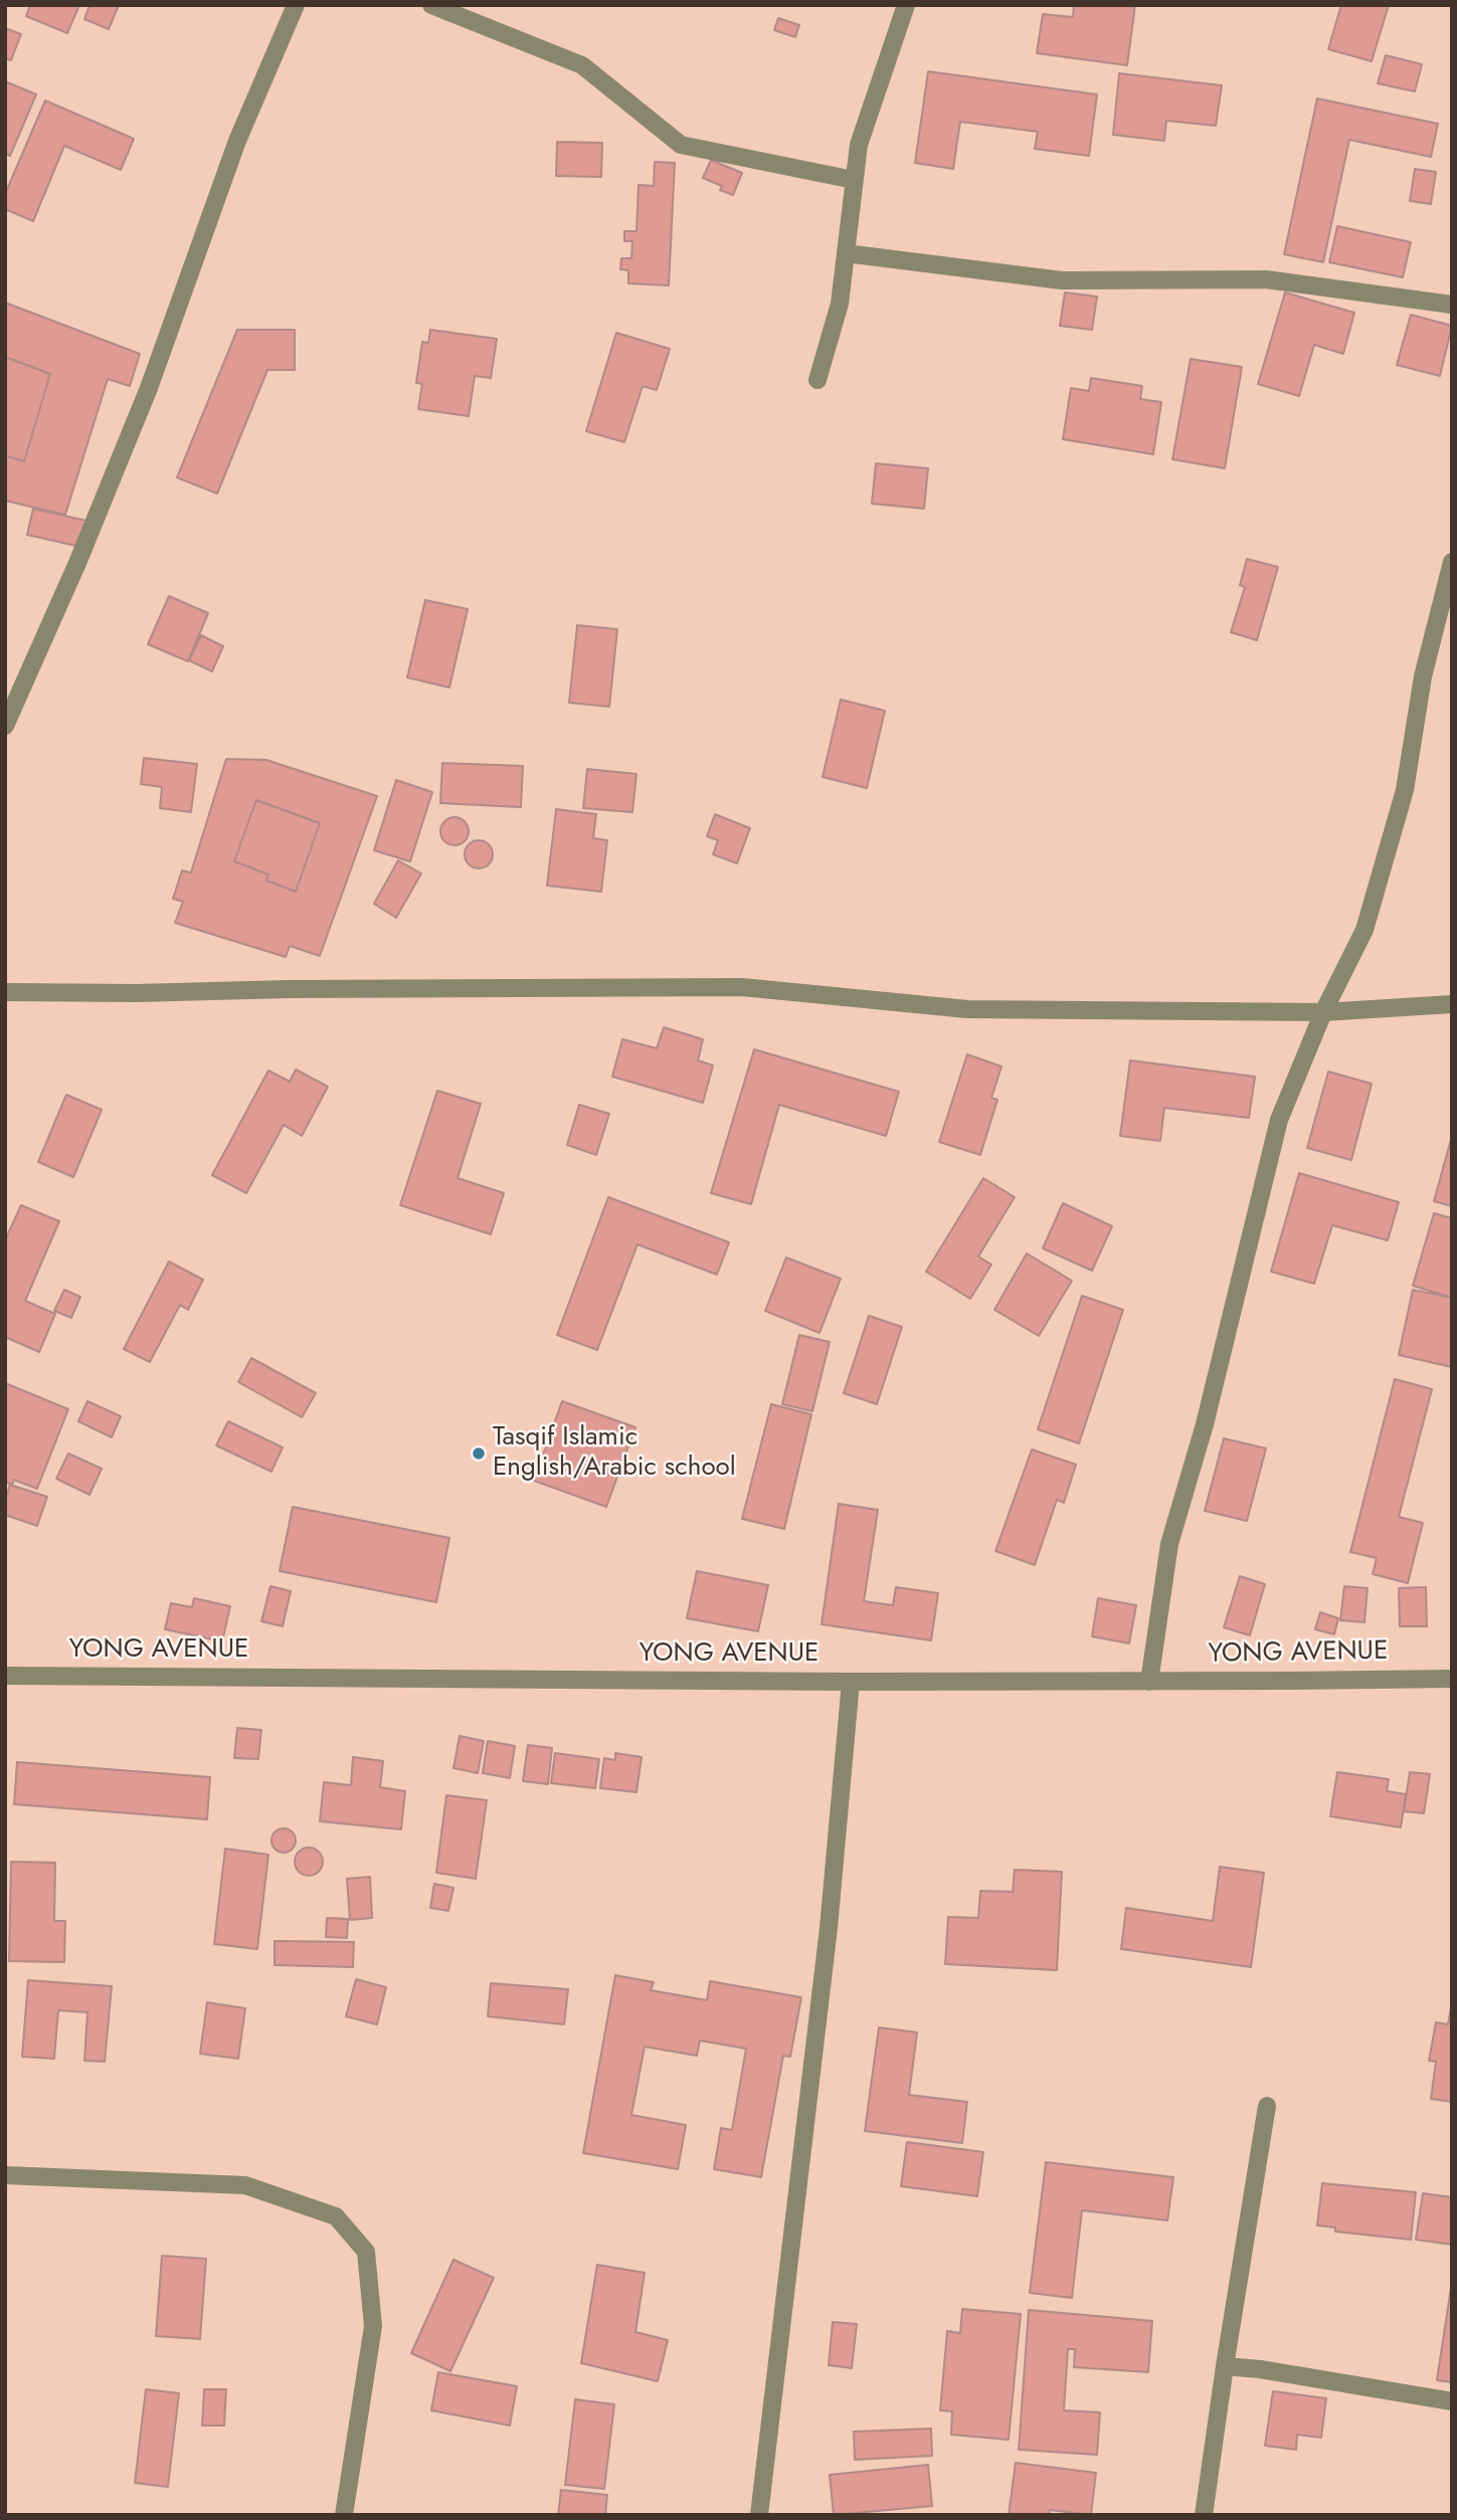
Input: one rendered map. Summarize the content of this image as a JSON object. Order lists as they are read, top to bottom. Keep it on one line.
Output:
{"streets":{"street":["YONG AVENUE"]},"places":["Tasqif Islamic English/Arabic school"]}
